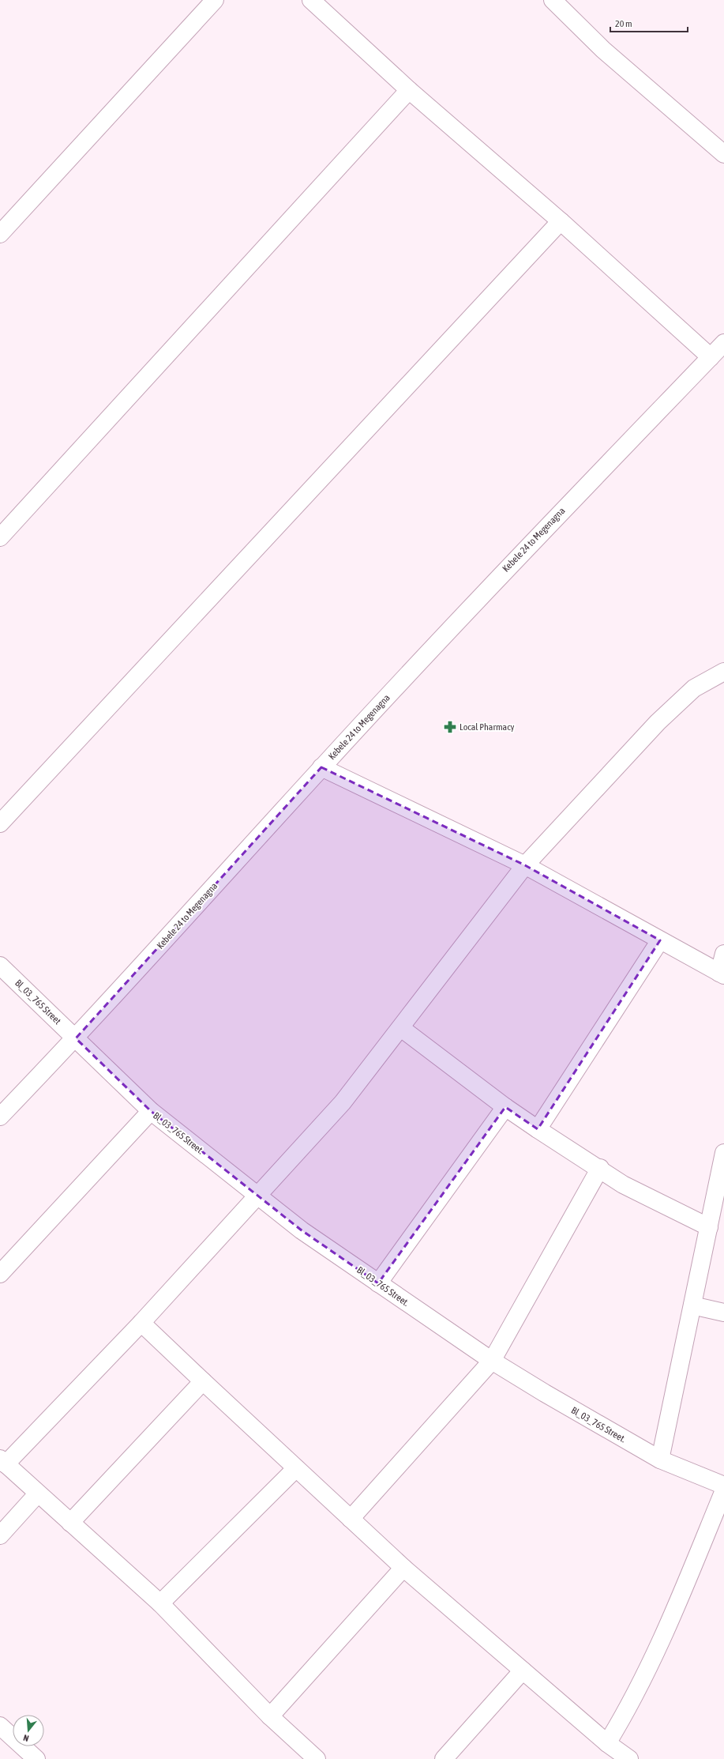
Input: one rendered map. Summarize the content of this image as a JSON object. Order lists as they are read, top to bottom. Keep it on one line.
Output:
{"streets":{"street":["Kebele 24 to Megenagna","Bl_03_765 Street","Bl_03_765 Street."]},"crossings":[["Kebele 24 to Megenagna","Bl_03_765 Street"],["Kebele 24 to Megenagna","Bl_03_765 Street."],["Bl_03_765 Street","Bl_03_765 Street."]],"places":{"pharmacy":["Local Pharmacy"]},"scale_bar":"20 m","north":"bottom"}
